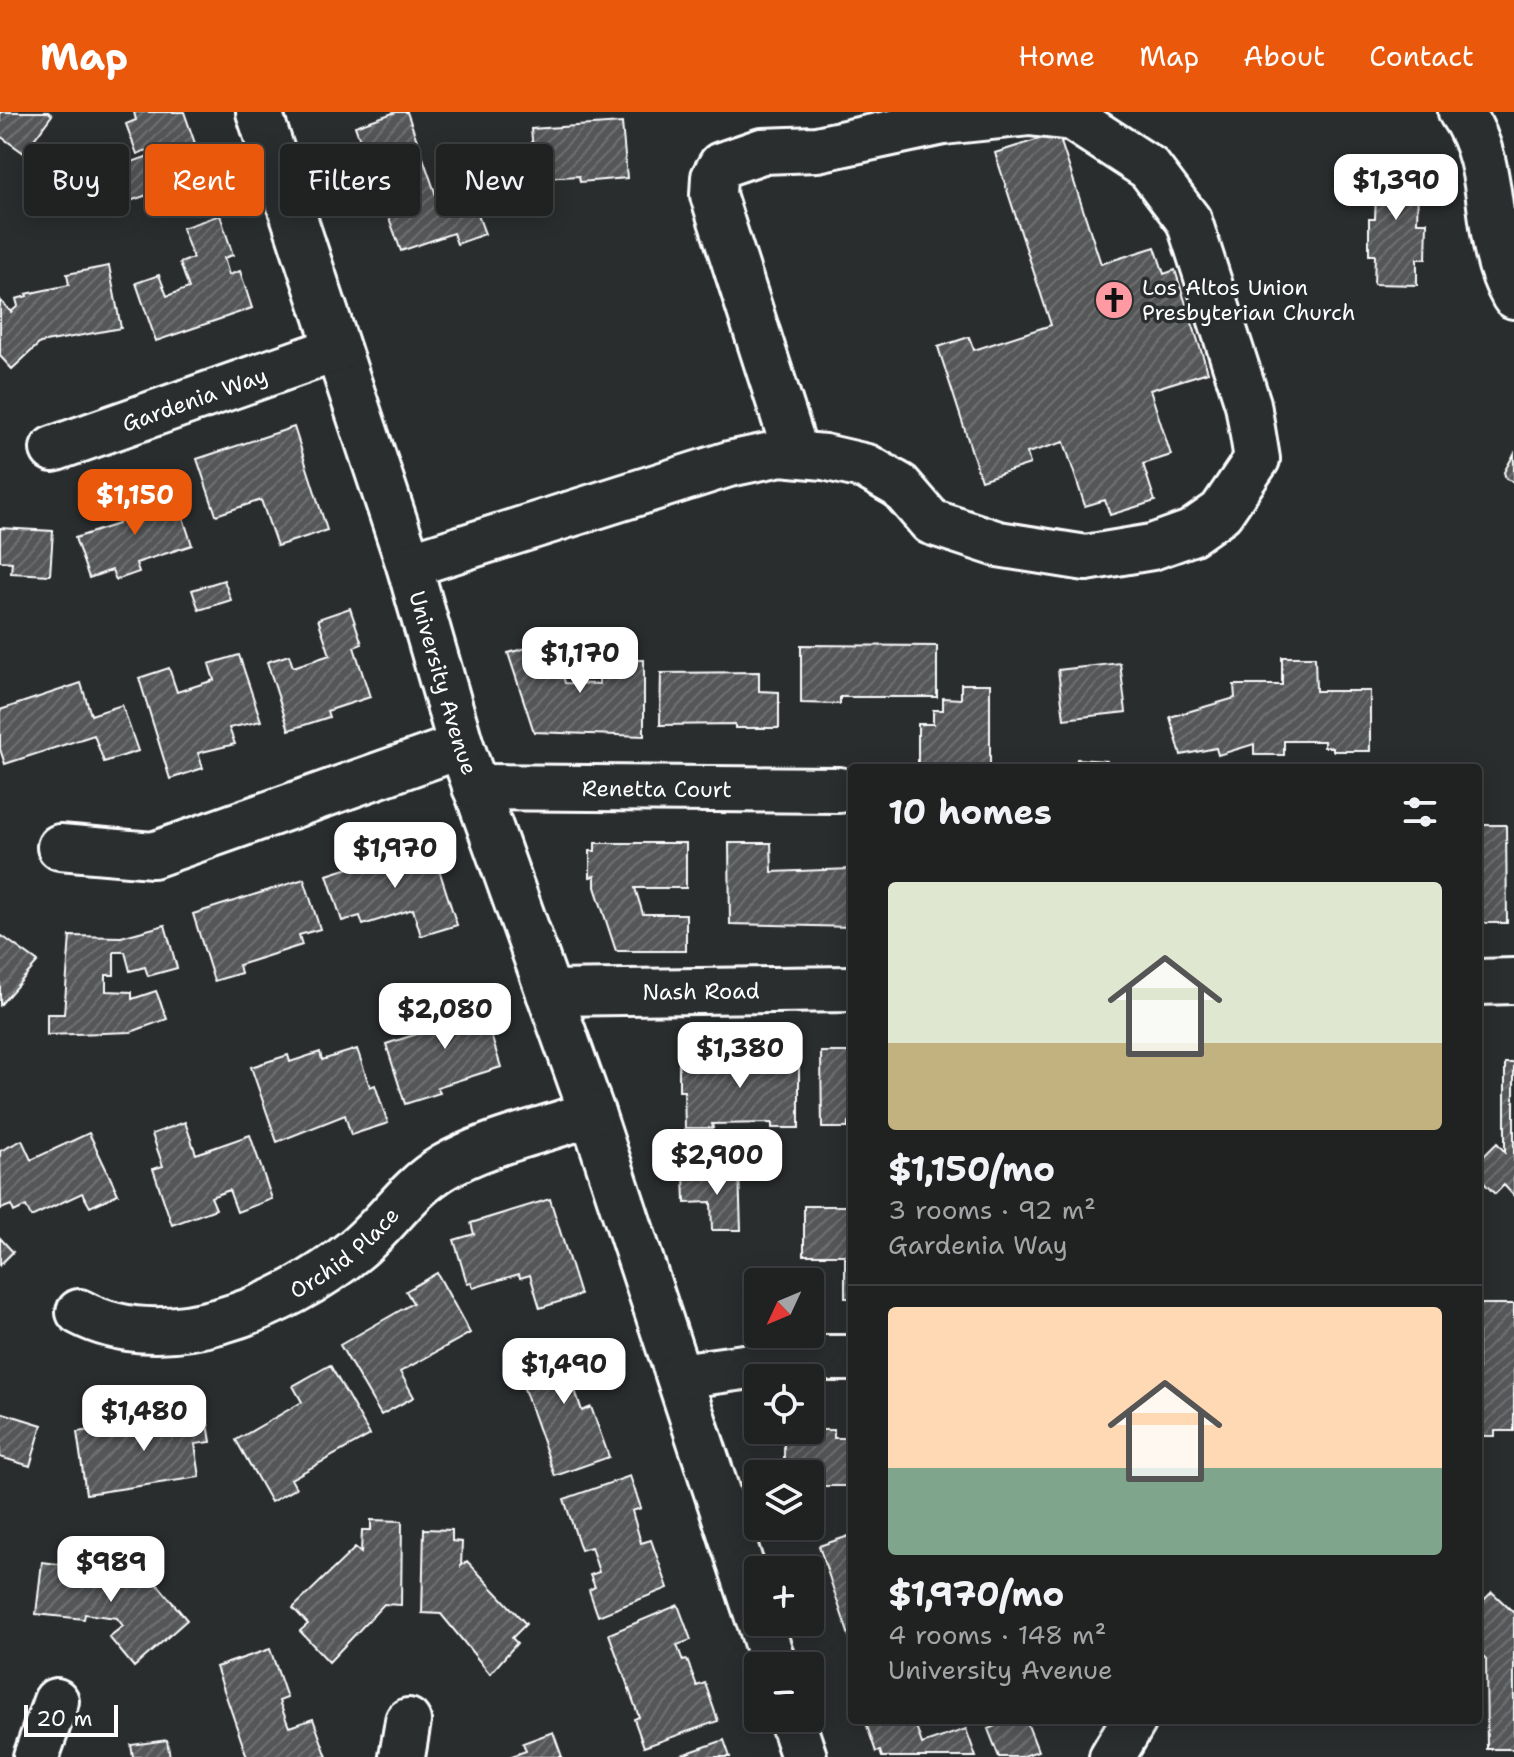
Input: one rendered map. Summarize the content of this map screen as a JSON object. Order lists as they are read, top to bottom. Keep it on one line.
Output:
{"streets":{"street":["Gardenia Way","University Avenue","Renetta Court","Nash Road","Orchid Place"]},"crossings":[["Gardenia Way","University Avenue"],["University Avenue","Renetta Court"],["University Avenue","Nash Road"],["University Avenue","Orchid Place"]],"places":{"church":["Los Altos Union Presbyterian Church"]},"scale_bar":"20 m","north":"bottom left","page":{"header":"Map","nav":["Home","Map","About","Contact"],"chip":["Buy","Rent","Filters","New"],"price":["$1,390","$1,150","$1,170","$1,970","$2,080","$1,380","$2,900","$1,490","$1,480","$989"],"heading":"10 homes","list":[{"name":"$1,150/mo","note":"3 rooms · 92 m² · Gardenia Way"},{"name":"$1,970/mo","note":"4 rooms · 148 m² · University Avenue"}],"map_buttons":["+","−"],"scale":"20 m"}}
